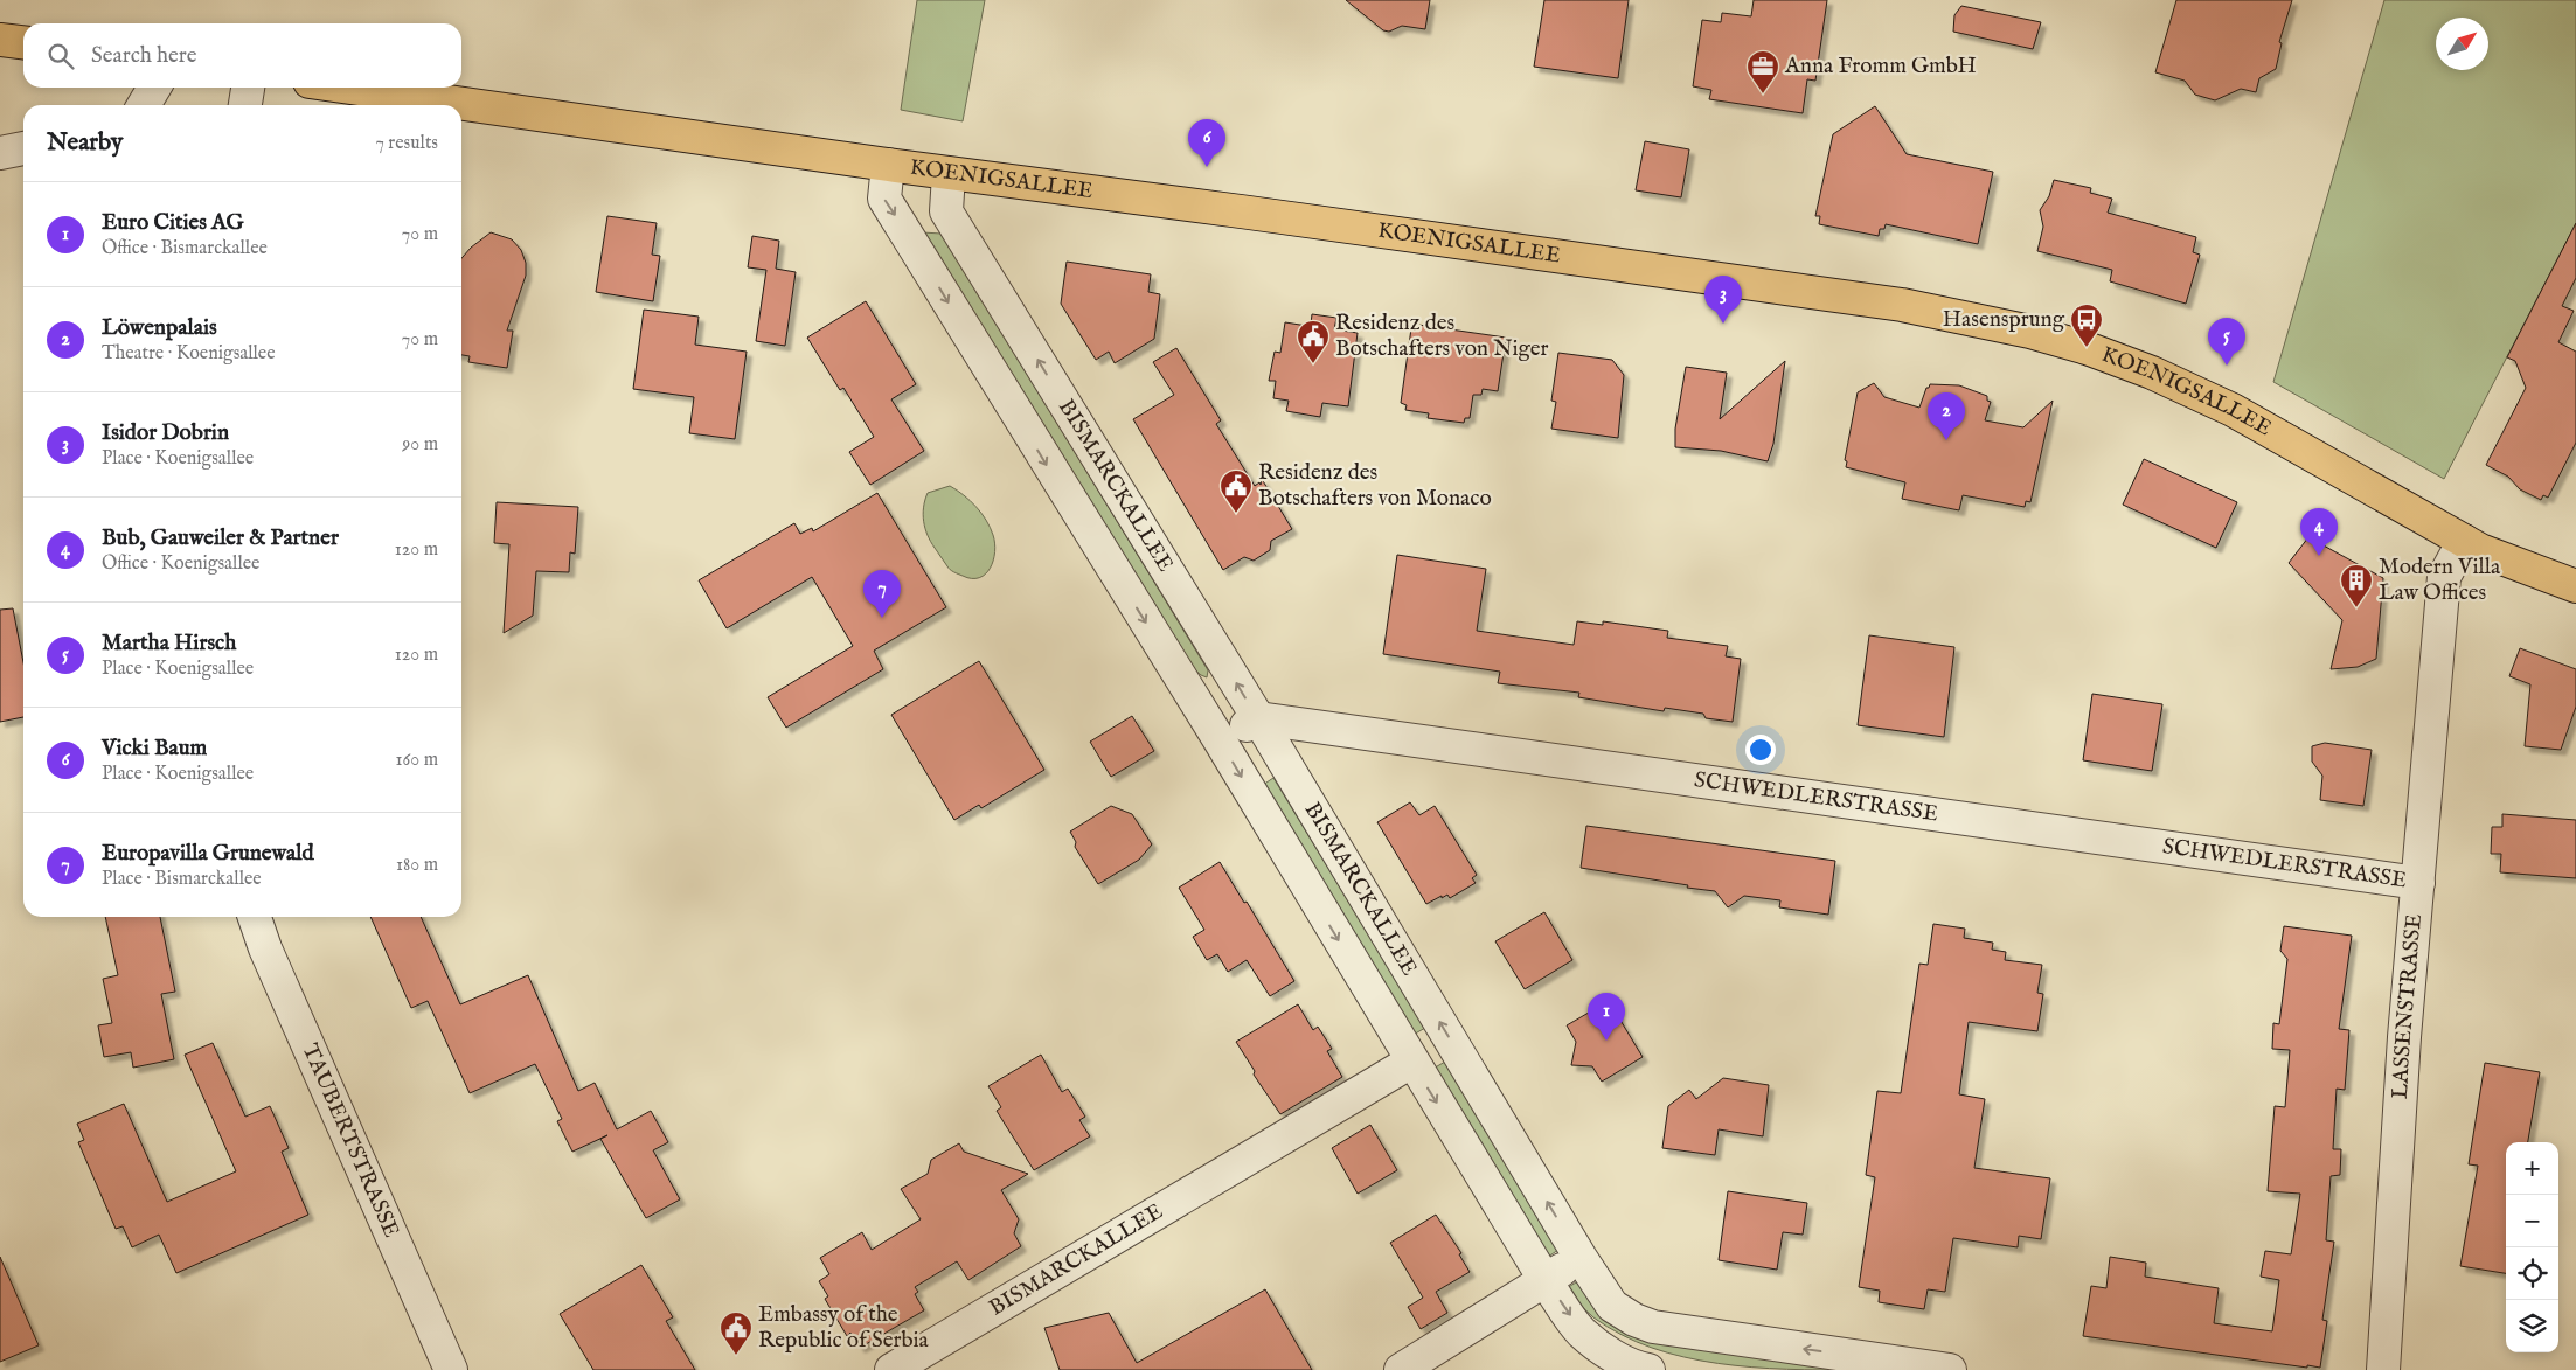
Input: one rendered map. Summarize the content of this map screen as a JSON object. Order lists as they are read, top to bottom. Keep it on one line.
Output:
{"streets":{"main road":["KOENIGSALLEE"],"street":["BISMARCKALLEE","SCHWEDLERSTRASSE","LASSENSTRASSE","TAUBERTSTRASSE"]},"crossings":[["KOENIGSALLEE","BISMARCKALLEE"],["KOENIGSALLEE","LASSENSTRASSE"],["BISMARCKALLEE","SCHWEDLERSTRASSE"],["SCHWEDLERSTRASSE","LASSENSTRASSE"]],"places":{"office":["Anna Fromm GmbH"],"bus stop":["Hasensprung"],"public building":["Residenz des Botschafters von Niger","Residenz des Botschafters von Monaco","Embassy of the Republic of Serbia"],"building":["Modern Villa Law Offices"]},"north":"top right","page":{"search":"Search here","heading":["Nearby","7 results"],"pins":["6","3","5","2","4","7","1"],"list":[{"mark":"1","name":"Euro Cities AG","note":"Office · Bismarckallee","value":"70 m"},{"mark":"2","name":"Löwenpalais","note":"Theatre · Koenigsallee","value":"70 m"},{"mark":"3","name":"Isidor Dobrin","note":"Place · Koenigsallee","value":"90 m"},{"mark":"4","name":"Bub, Gauweiler & Partner","note":"Office · Koenigsallee","value":"120 m"},{"mark":"5","name":"Martha Hirsch","note":"Place · Koenigsallee","value":"120 m"},{"mark":"6","name":"Vicki Baum","note":"Place · Koenigsallee","value":"160 m"},{"mark":"7","name":"Europavilla Grunewald","note":"Place · Bismarckallee","value":"180 m"}],"map_buttons":["+","−"]}}
